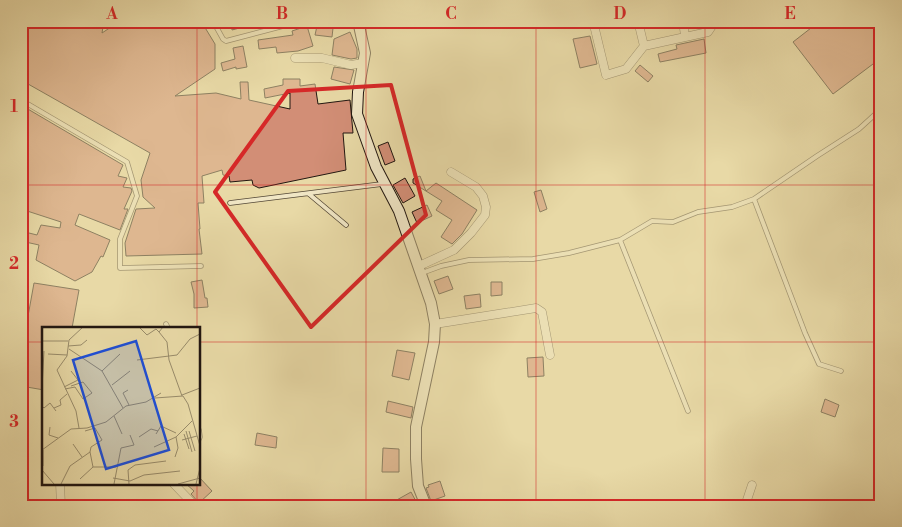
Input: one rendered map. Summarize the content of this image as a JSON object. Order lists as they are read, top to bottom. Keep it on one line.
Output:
{"grid":{"columns":["A","B","C","D","E"],"rows":["1","2","3"]}}
